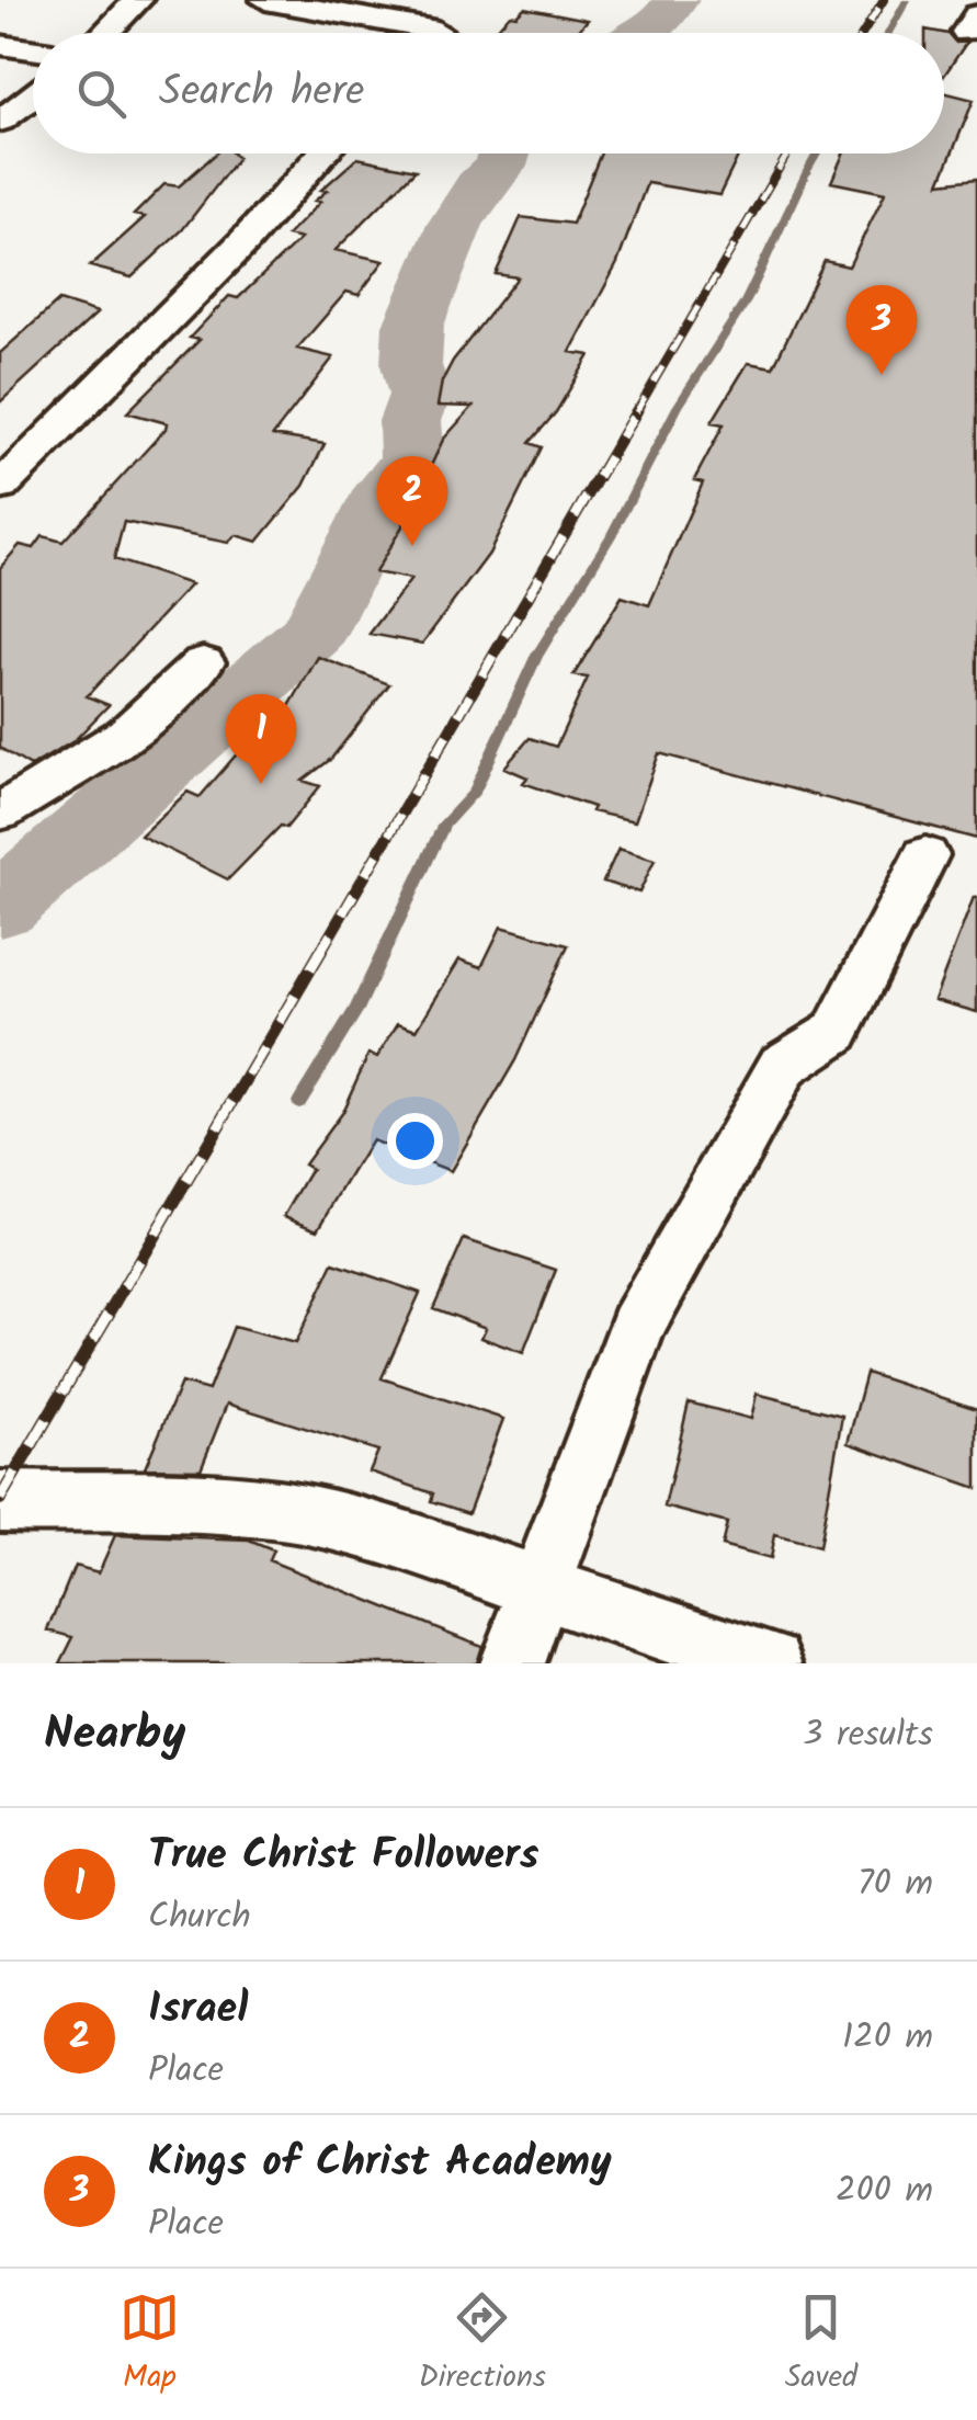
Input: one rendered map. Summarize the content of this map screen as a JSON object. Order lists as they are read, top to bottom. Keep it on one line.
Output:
{"page":{"search":"Search here","pins":["3","2","1"],"heading":["Nearby","3 results"],"list":[{"mark":"1","name":"True Christ Followers","note":"Church","value":"70 m"},{"mark":"2","name":"Israel","note":"Place","value":"120 m"},{"mark":"3","name":"Kings of Christ Academy","note":"Place","value":"200 m"}],"nav":["Map","Directions","Saved"]}}
